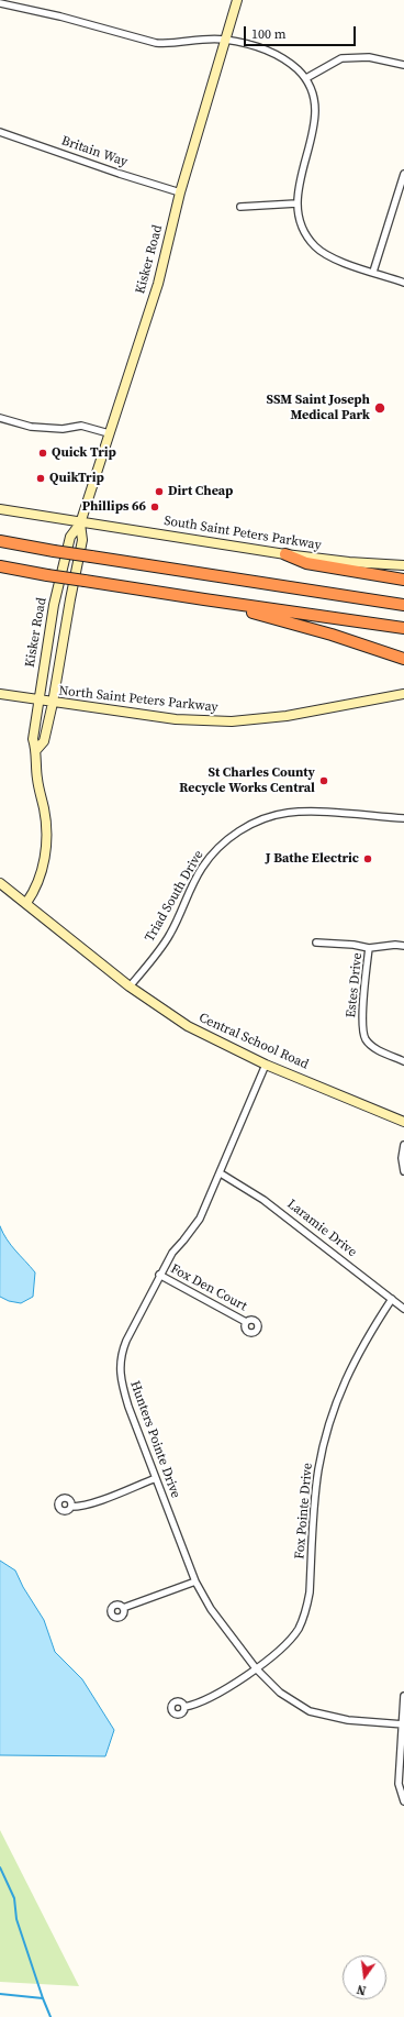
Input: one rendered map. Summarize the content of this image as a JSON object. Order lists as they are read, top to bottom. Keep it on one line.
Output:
{"streets":{"main road":["Kisker Road","South Saint Peters Parkway","North Saint Peters Parkway","Central School Road"],"street":["Britain Way","Triad South Drive","Estes Drive","Laramie Drive","Fox Den Court","Hunters Pointe Drive","Fox Pointe Drive"]},"crossings":[["Britain Way","Kisker Road"],["Kisker Road","South Saint Peters Parkway"],["Kisker Road","North Saint Peters Parkway"],["Kisker Road","Central School Road"],["Triad South Drive","Central School Road"],["Central School Road","Hunters Pointe Drive"],["Laramie Drive","Hunters Pointe Drive"],["Laramie Drive","Fox Pointe Drive"],["Fox Den Court","Hunters Pointe Drive"],["Hunters Pointe Drive","Fox Pointe Drive"]],"places":["SSM Saint Joseph Medical Park","Quick Trip","QuikTrip","Dirt Cheap","Phillips 66","St Charles County Recycle Works Central","J Bathe Electric"],"scale_bar":"100 m","north":"bottom"}
